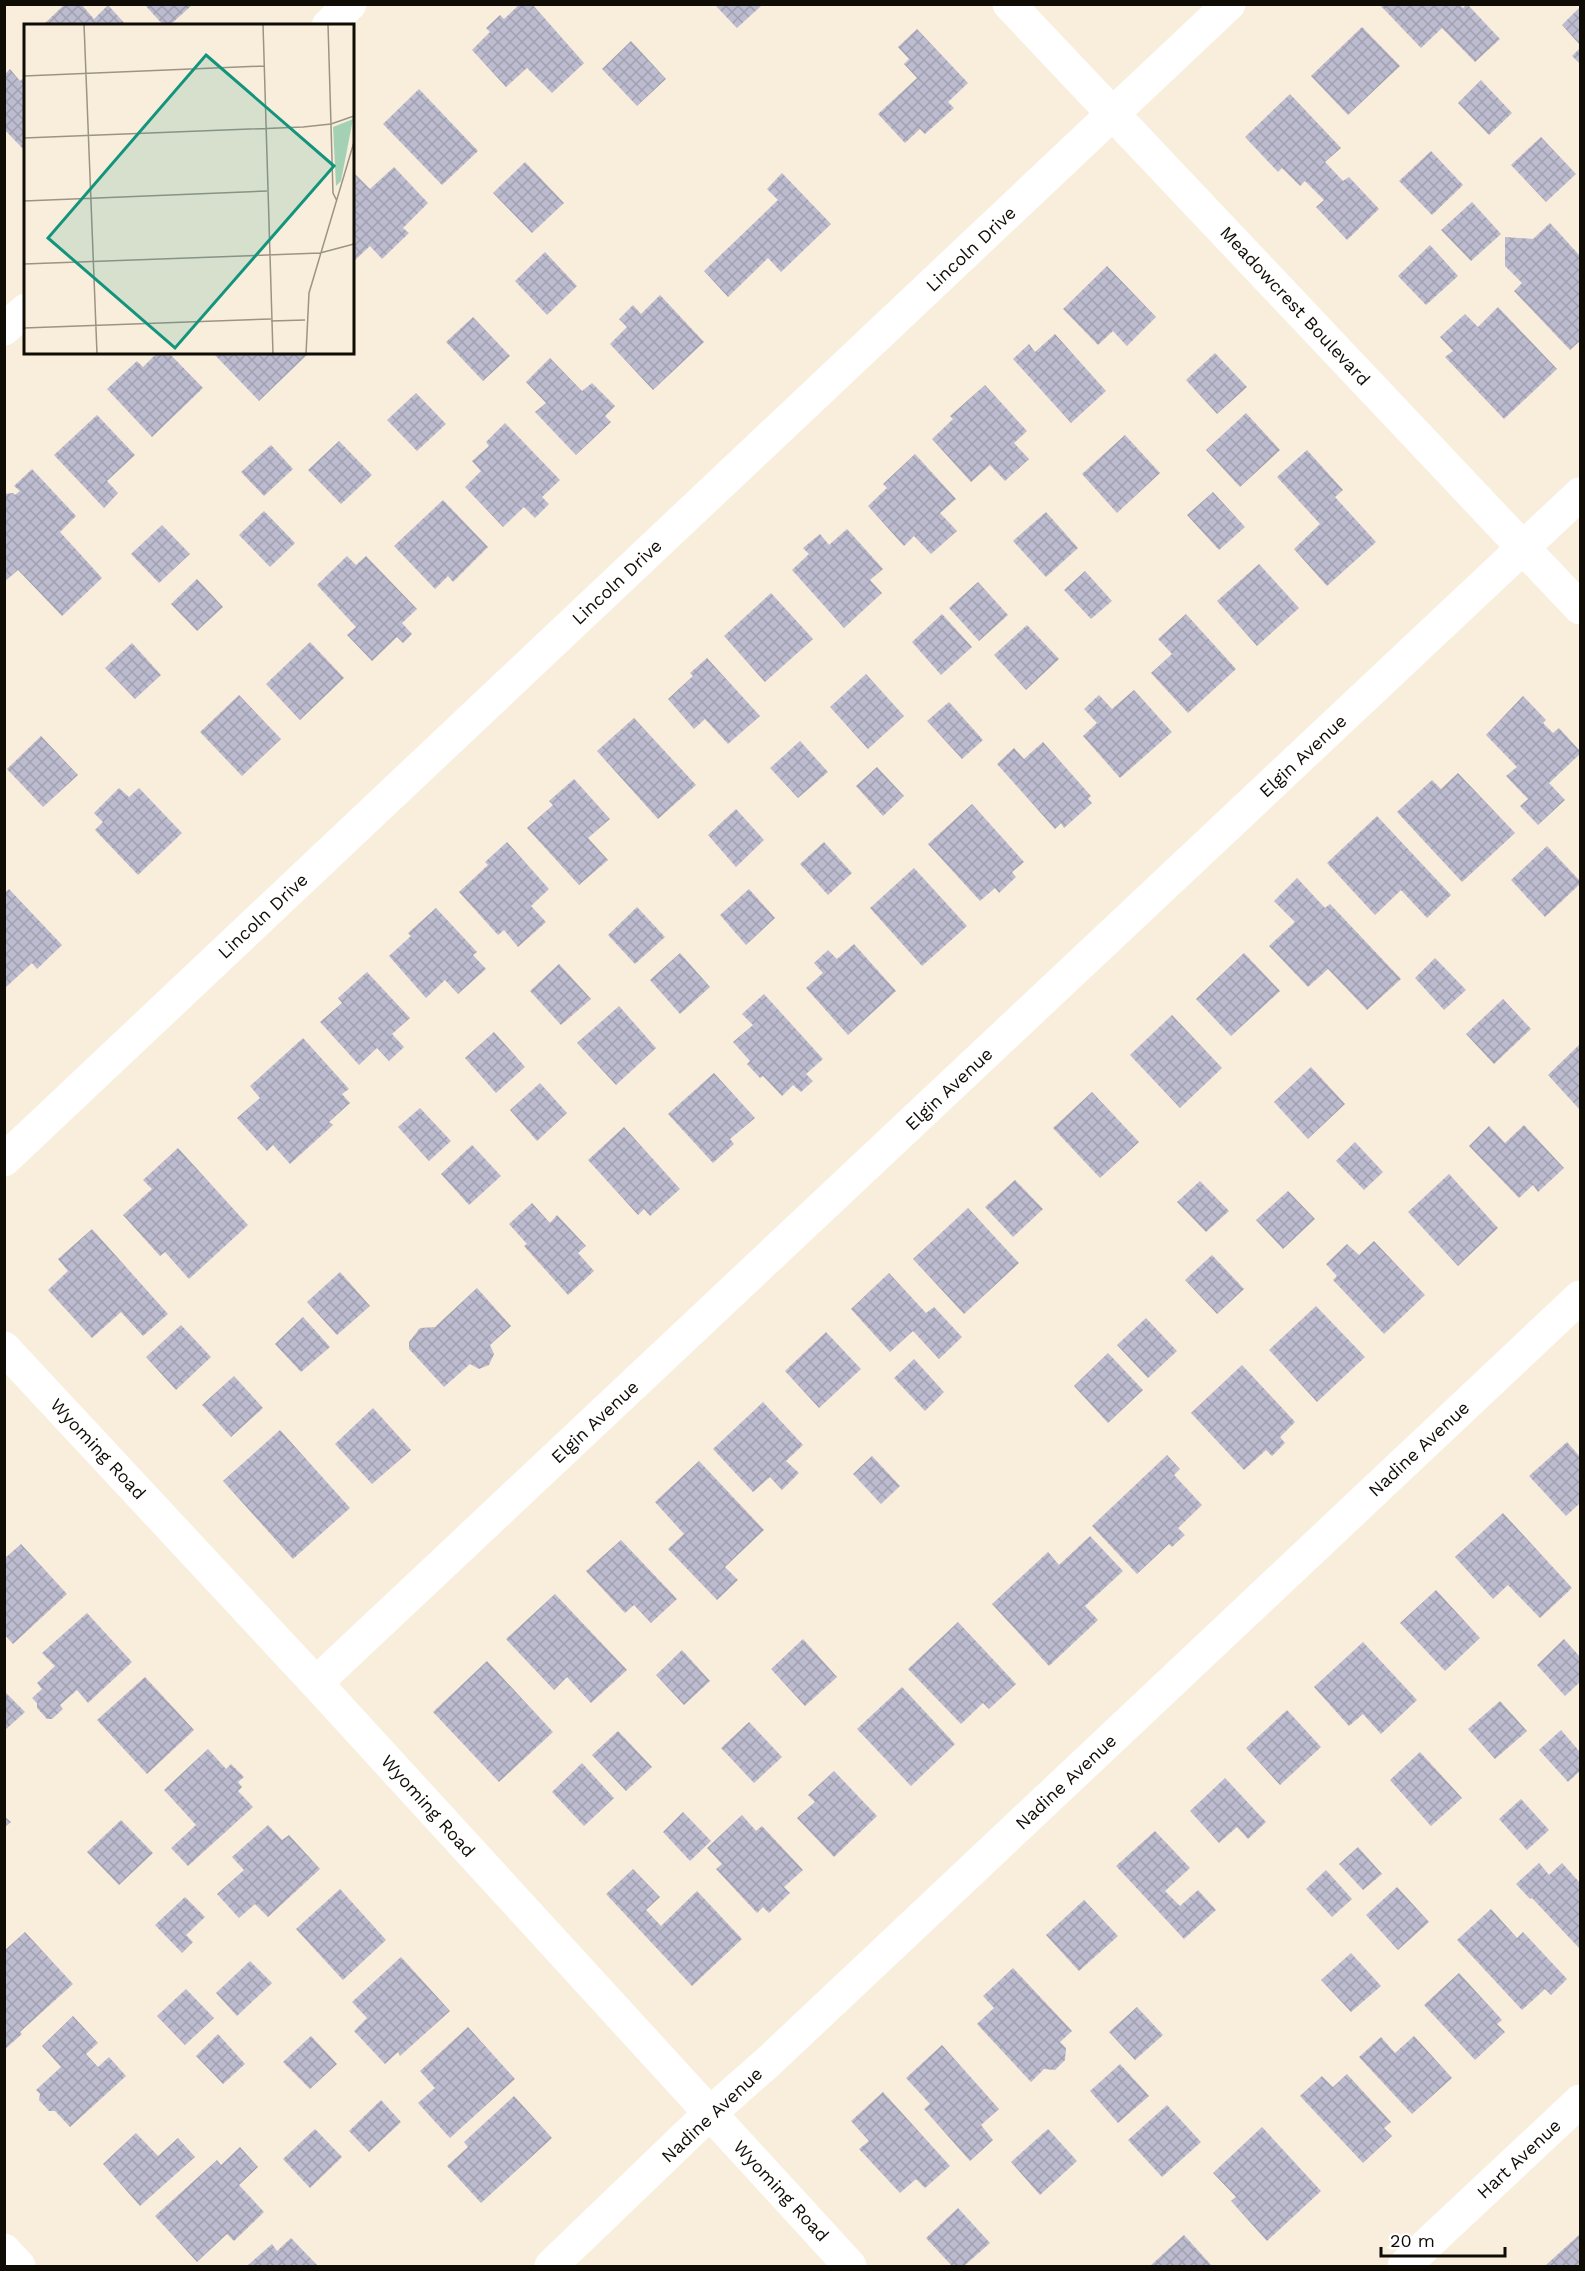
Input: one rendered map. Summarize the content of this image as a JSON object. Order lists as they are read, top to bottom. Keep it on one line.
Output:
{"streets":{"street":["Lincoln Drive","Meadowcrest Boulevard","Elgin Avenue","Wyoming Road","Nadine Avenue","Hart Avenue"]},"crossings":[["Lincoln Drive","Meadowcrest Boulevard"],["Meadowcrest Boulevard","Elgin Avenue"],["Elgin Avenue","Wyoming Road"],["Wyoming Road","Nadine Avenue"]],"scale_bar":"20 m"}
